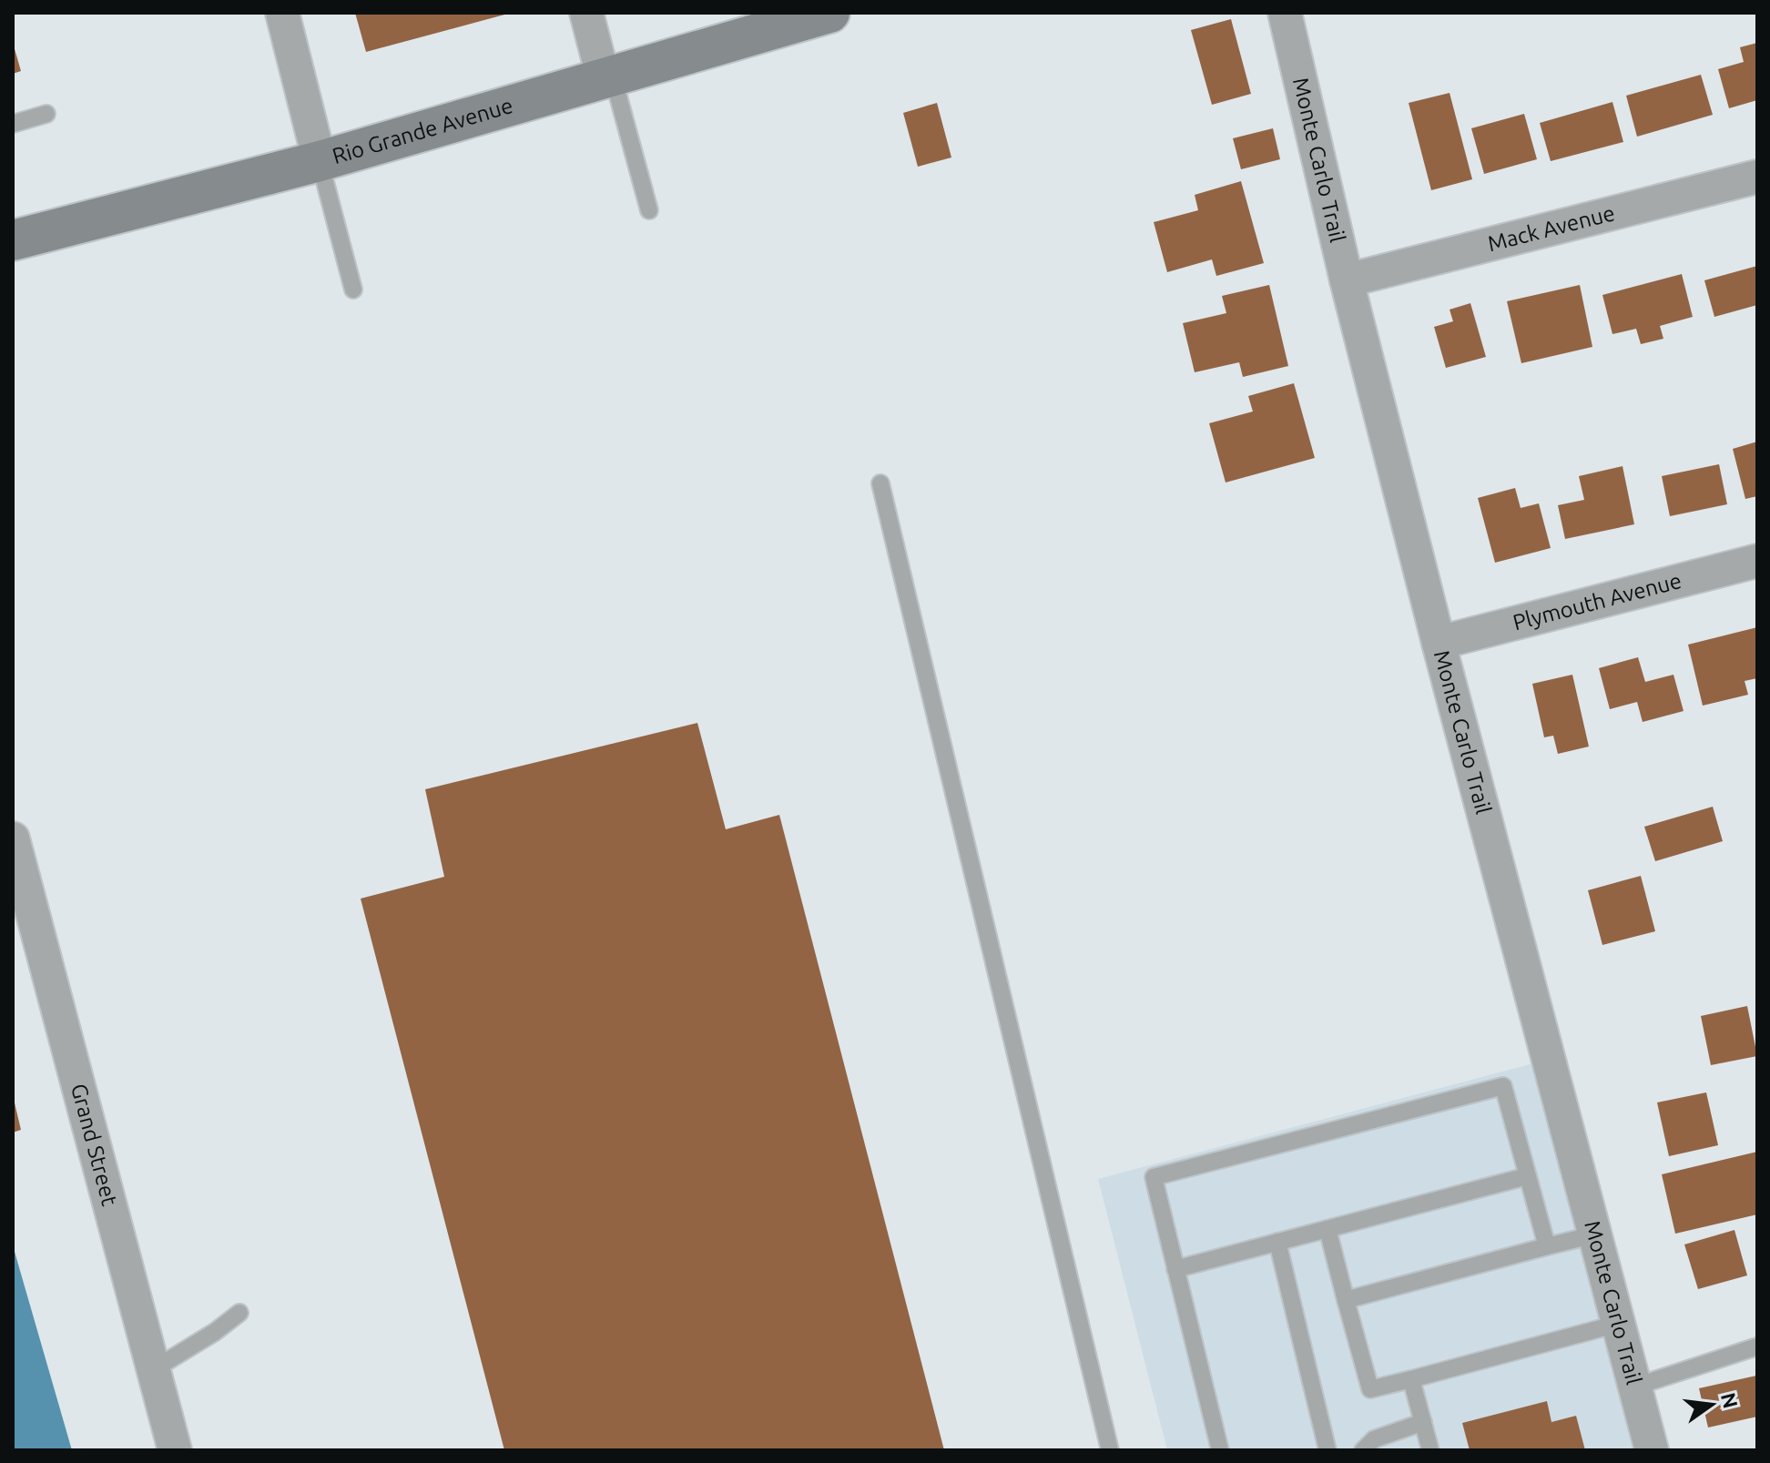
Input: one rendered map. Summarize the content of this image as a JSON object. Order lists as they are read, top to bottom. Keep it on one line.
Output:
{"streets":{"street":["Rio Grande Avenue","Monte Carlo Trail","Mack Avenue","Plymouth Avenue","Grand Street"]},"crossings":[["Monte Carlo Trail","Mack Avenue"],["Monte Carlo Trail","Plymouth Avenue"]],"north":"right"}
